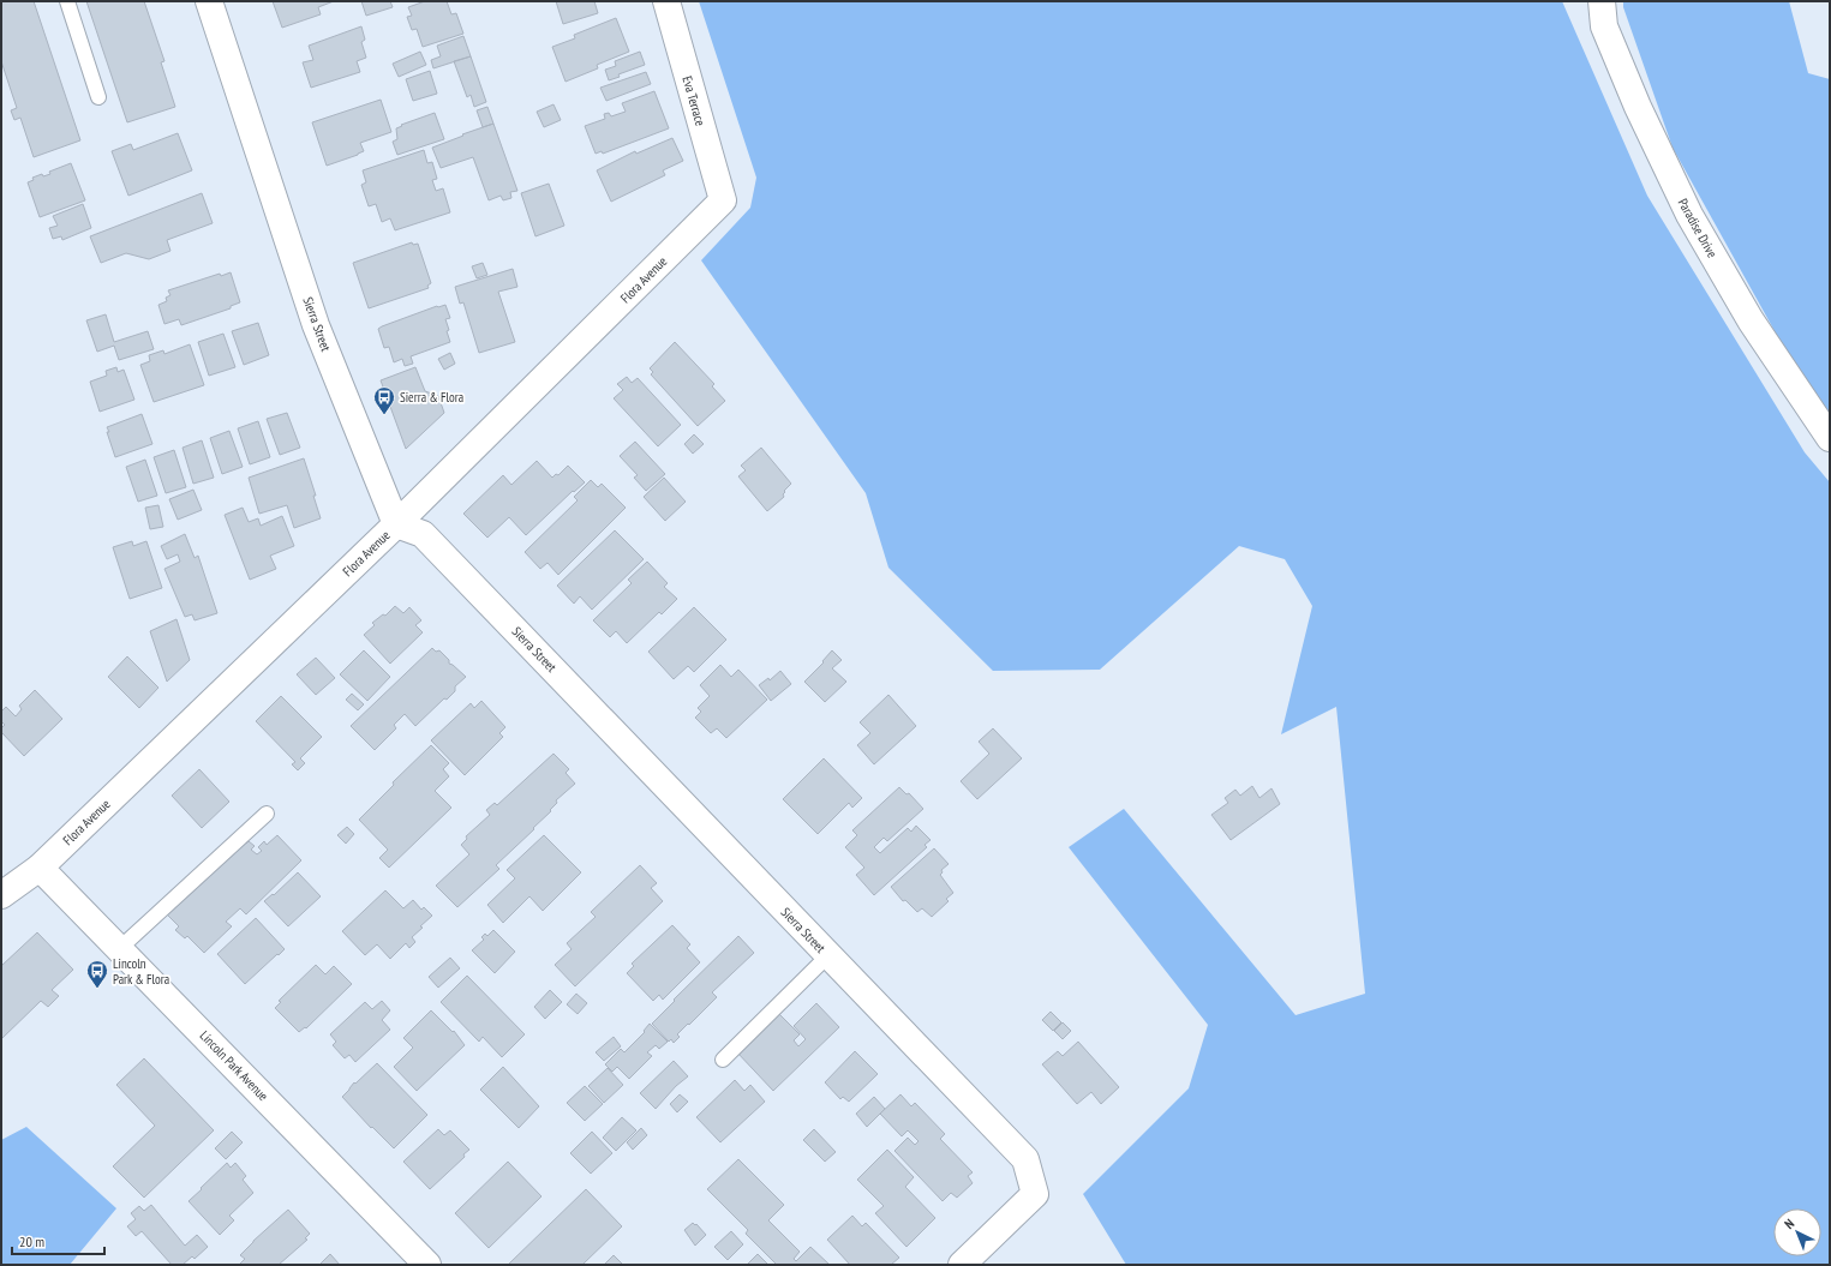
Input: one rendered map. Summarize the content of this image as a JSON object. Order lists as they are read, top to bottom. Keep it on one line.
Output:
{"streets":{"street":["Eva Terrace","Paradise Drive","Flora Avenue","Sierra Street","Lincoln Park Avenue"]},"crossings":[["Eva Terrace","Flora Avenue"],["Flora Avenue","Sierra Street"],["Flora Avenue","Lincoln Park Avenue"]],"places":{"bus stop":["Sierra & Flora","Lincoln Park & Flora"]},"scale_bar":"20 m","north":"top left"}
